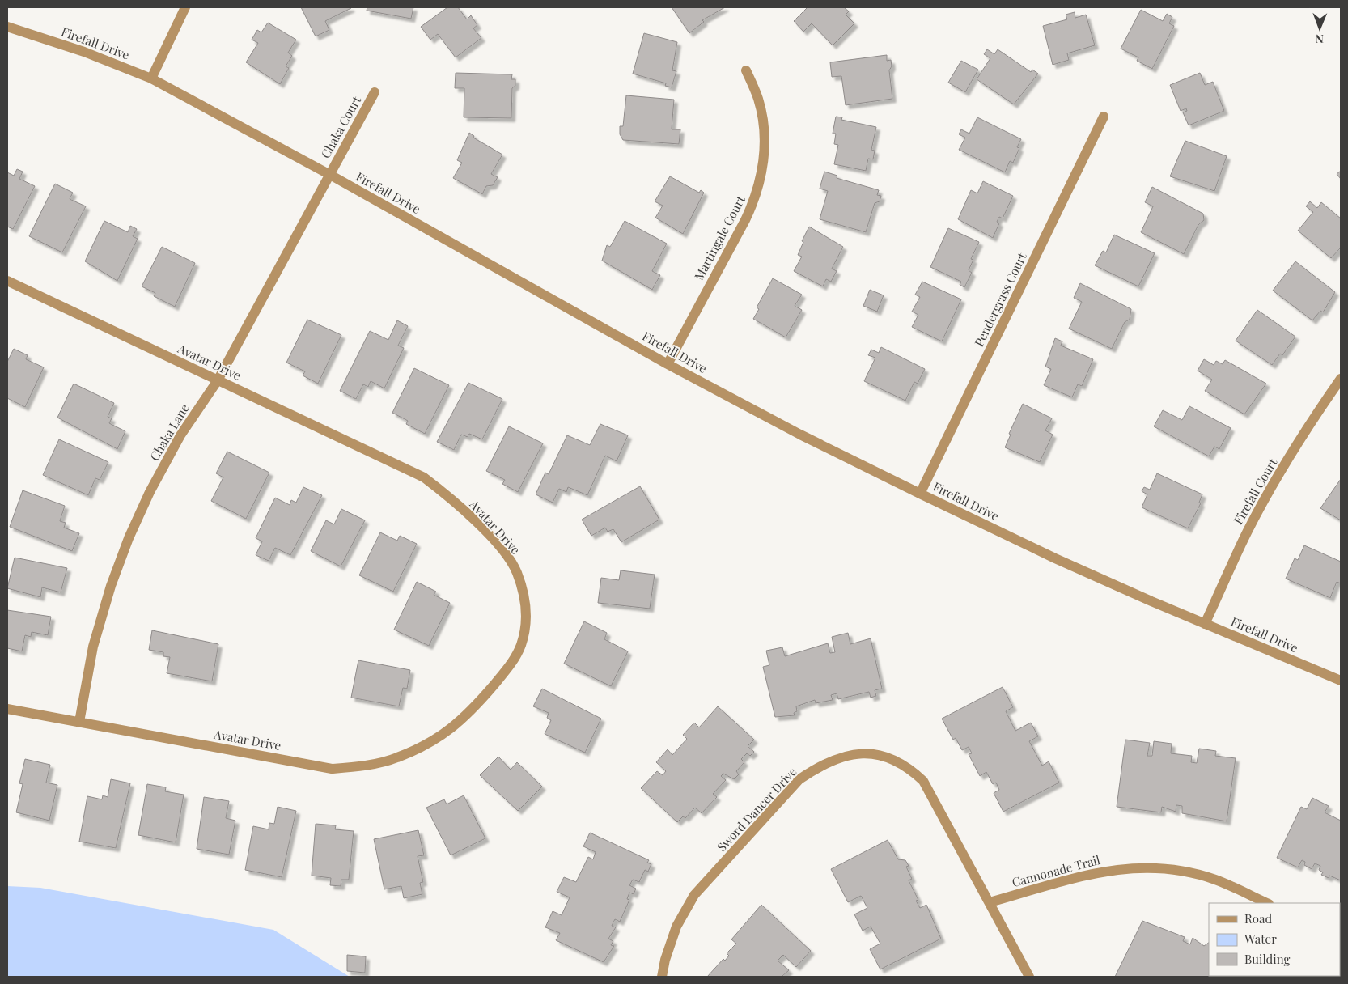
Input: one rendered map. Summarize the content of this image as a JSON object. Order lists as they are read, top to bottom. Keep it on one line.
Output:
{"streets":{"street":["Firefall Drive","Chaka Court","Martingale Court","Pendergrass Court","Avatar Drive","Chaka Lane","Firefall Court","Sword Dancer Drive","Cannonade Trail"]},"crossings":[["Firefall Drive","Chaka Court"],["Firefall Drive","Martingale Court"],["Firefall Drive","Pendergrass Court"],["Firefall Drive","Chaka Lane"],["Firefall Drive","Firefall Court"],["Chaka Court","Chaka Lane"],["Avatar Drive","Chaka Lane"],["Sword Dancer Drive","Cannonade Trail"]],"legend":["Road","Water","Building"],"north":"bottom"}
